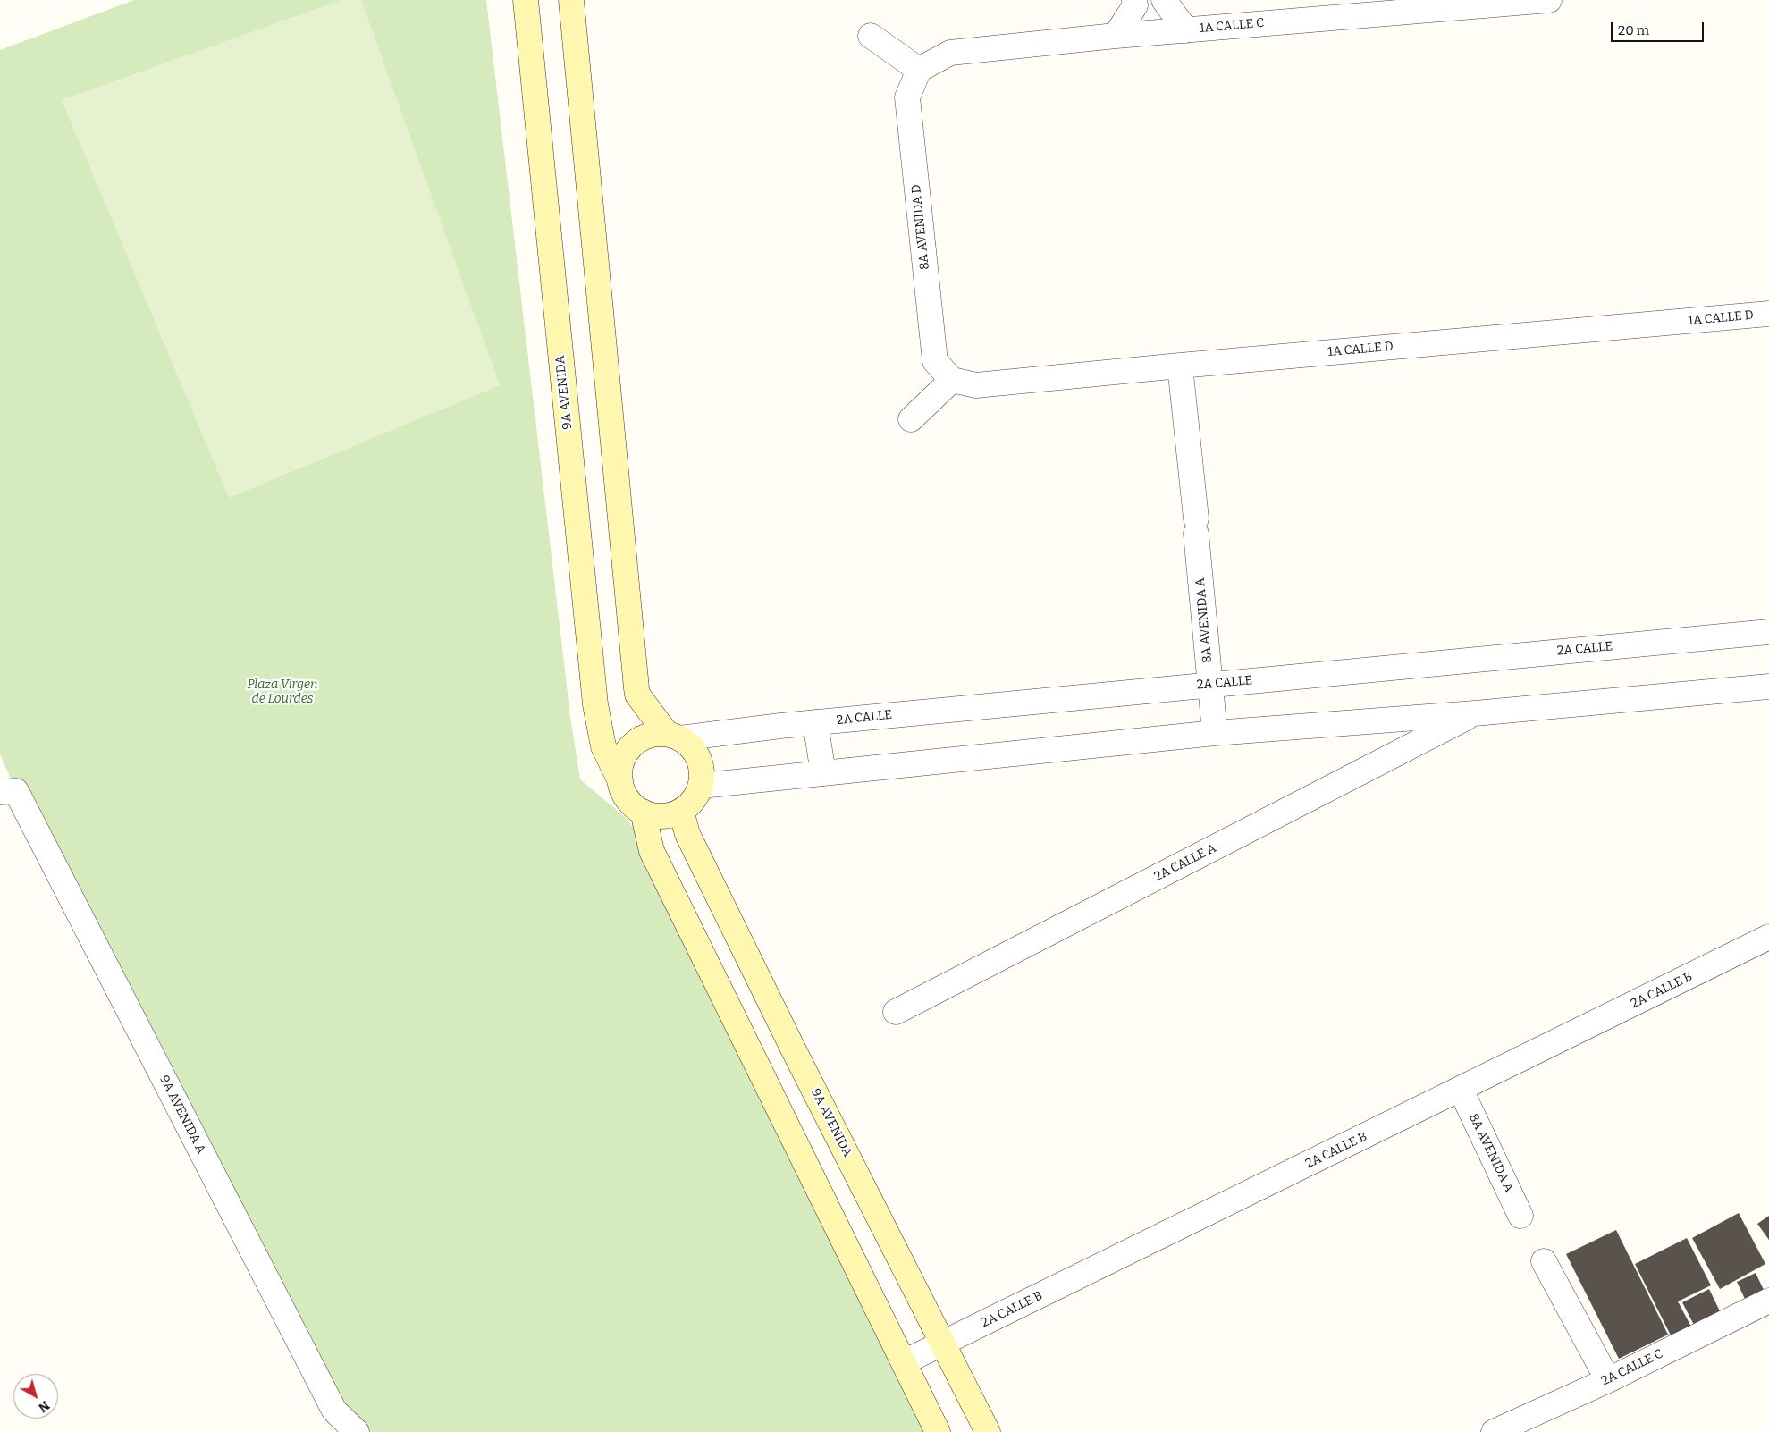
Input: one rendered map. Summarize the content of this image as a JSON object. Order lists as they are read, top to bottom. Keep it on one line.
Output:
{"streets":{"main road":["9A AVENIDA"],"street":["1A CALLE C","8A AVENIDA D","1A CALLE D","8A AVENIDA A","2A CALLE","2A CALLE A","2A CALLE B","9A AVENIDA A","2A CALLE C"]},"crossings":[["1A CALLE C","8A AVENIDA D"],["8A AVENIDA D","1A CALLE D"],["1A CALLE D","8A AVENIDA A"],["9A AVENIDA","2A CALLE"],["9A AVENIDA","2A CALLE B"],["8A AVENIDA A","2A CALLE"],["8A AVENIDA A","2A CALLE B"]],"parks":["Plaza Virgen de Lourdes"],"scale_bar":"20 m","north":"bottom right"}
